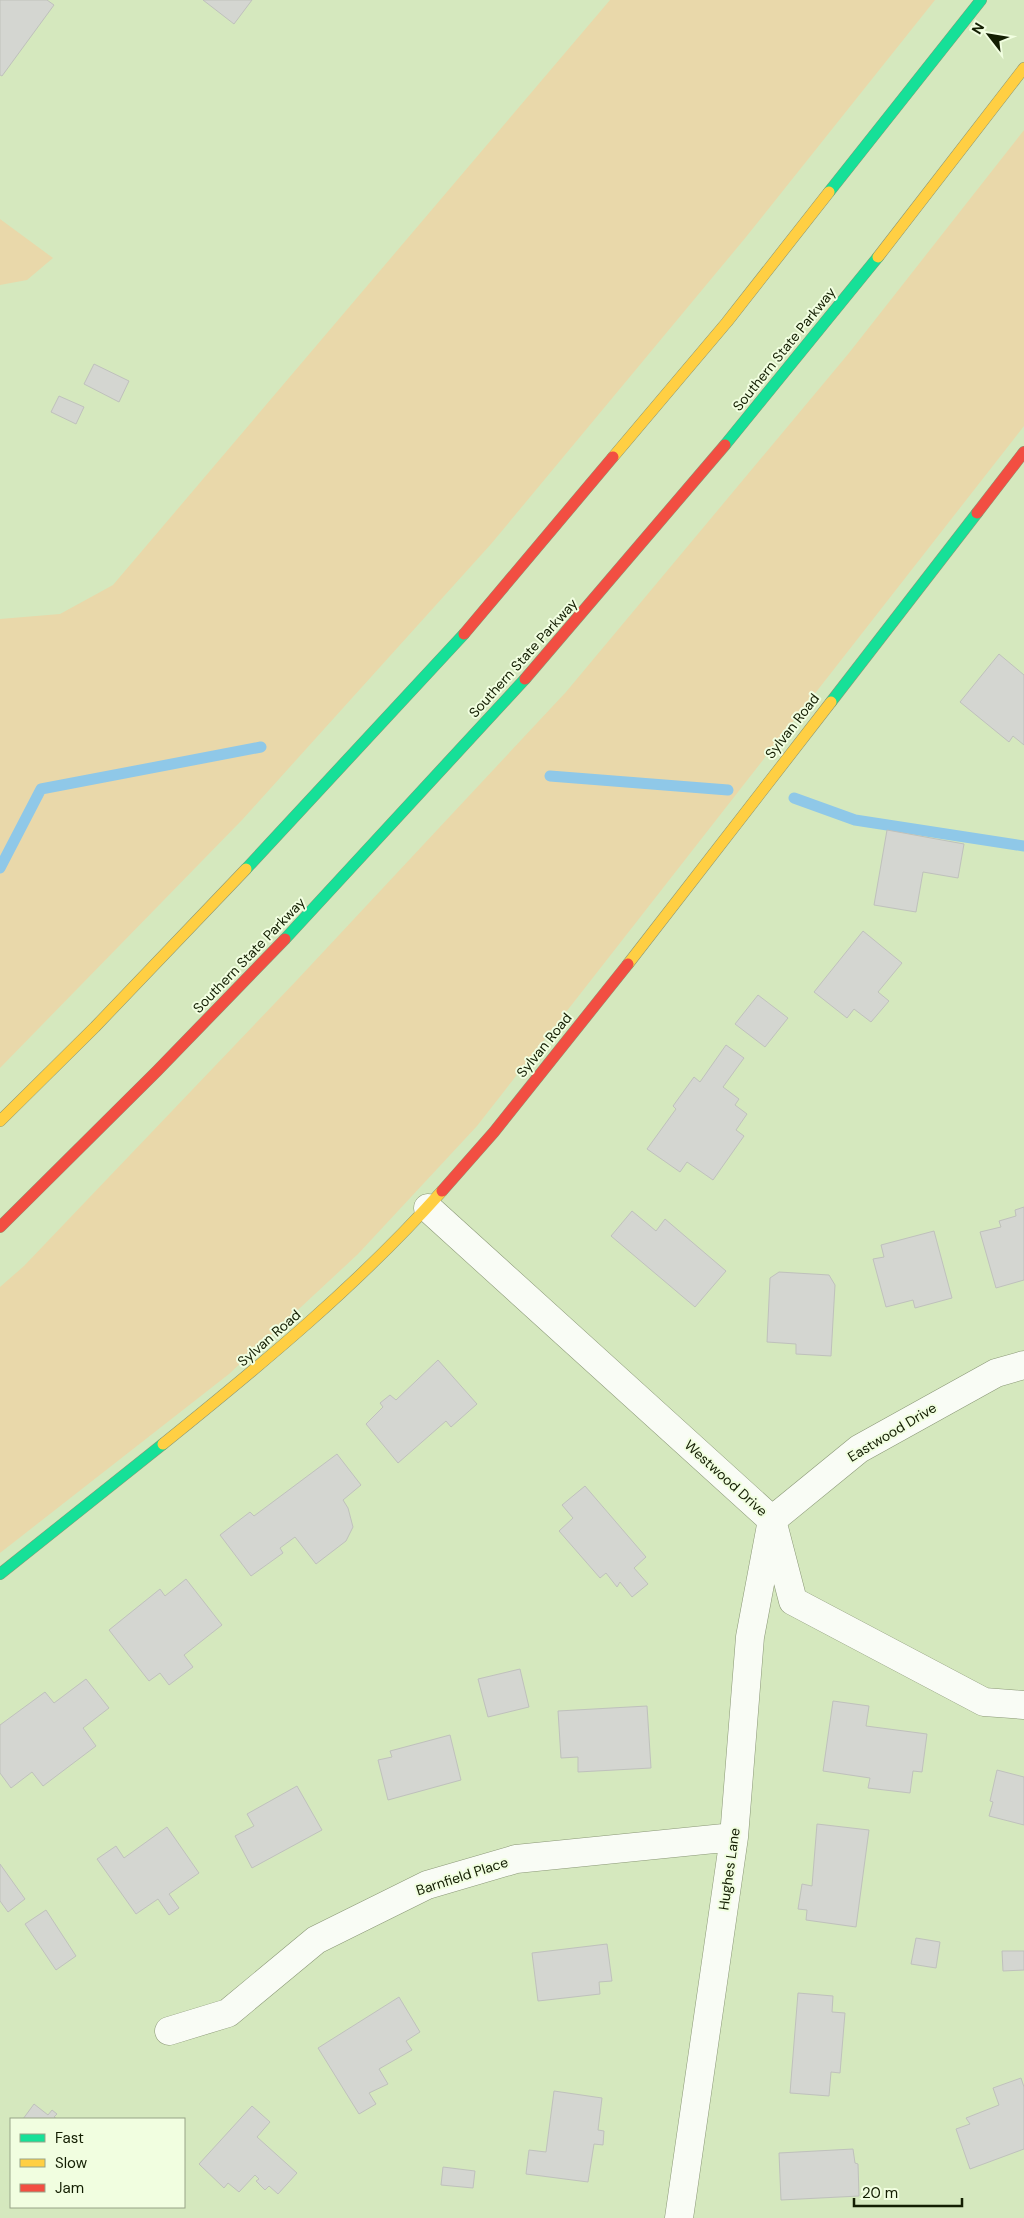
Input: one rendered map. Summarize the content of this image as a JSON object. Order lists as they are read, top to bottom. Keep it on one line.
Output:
{"streets":{"main road":["Southern State Parkway","Sylvan Road"],"street":["Eastwood Drive","Westwood Drive","Hughes Lane","Barnfield Place"]},"crossings":[["Sylvan Road","Westwood Drive"],["Eastwood Drive","Westwood Drive"],["Eastwood Drive","Hughes Lane"],["Westwood Drive","Hughes Lane"],["Hughes Lane","Barnfield Place"]],"legend":["Fast","Slow","Jam"],"scale_bar":"20 m","north":"top left"}
